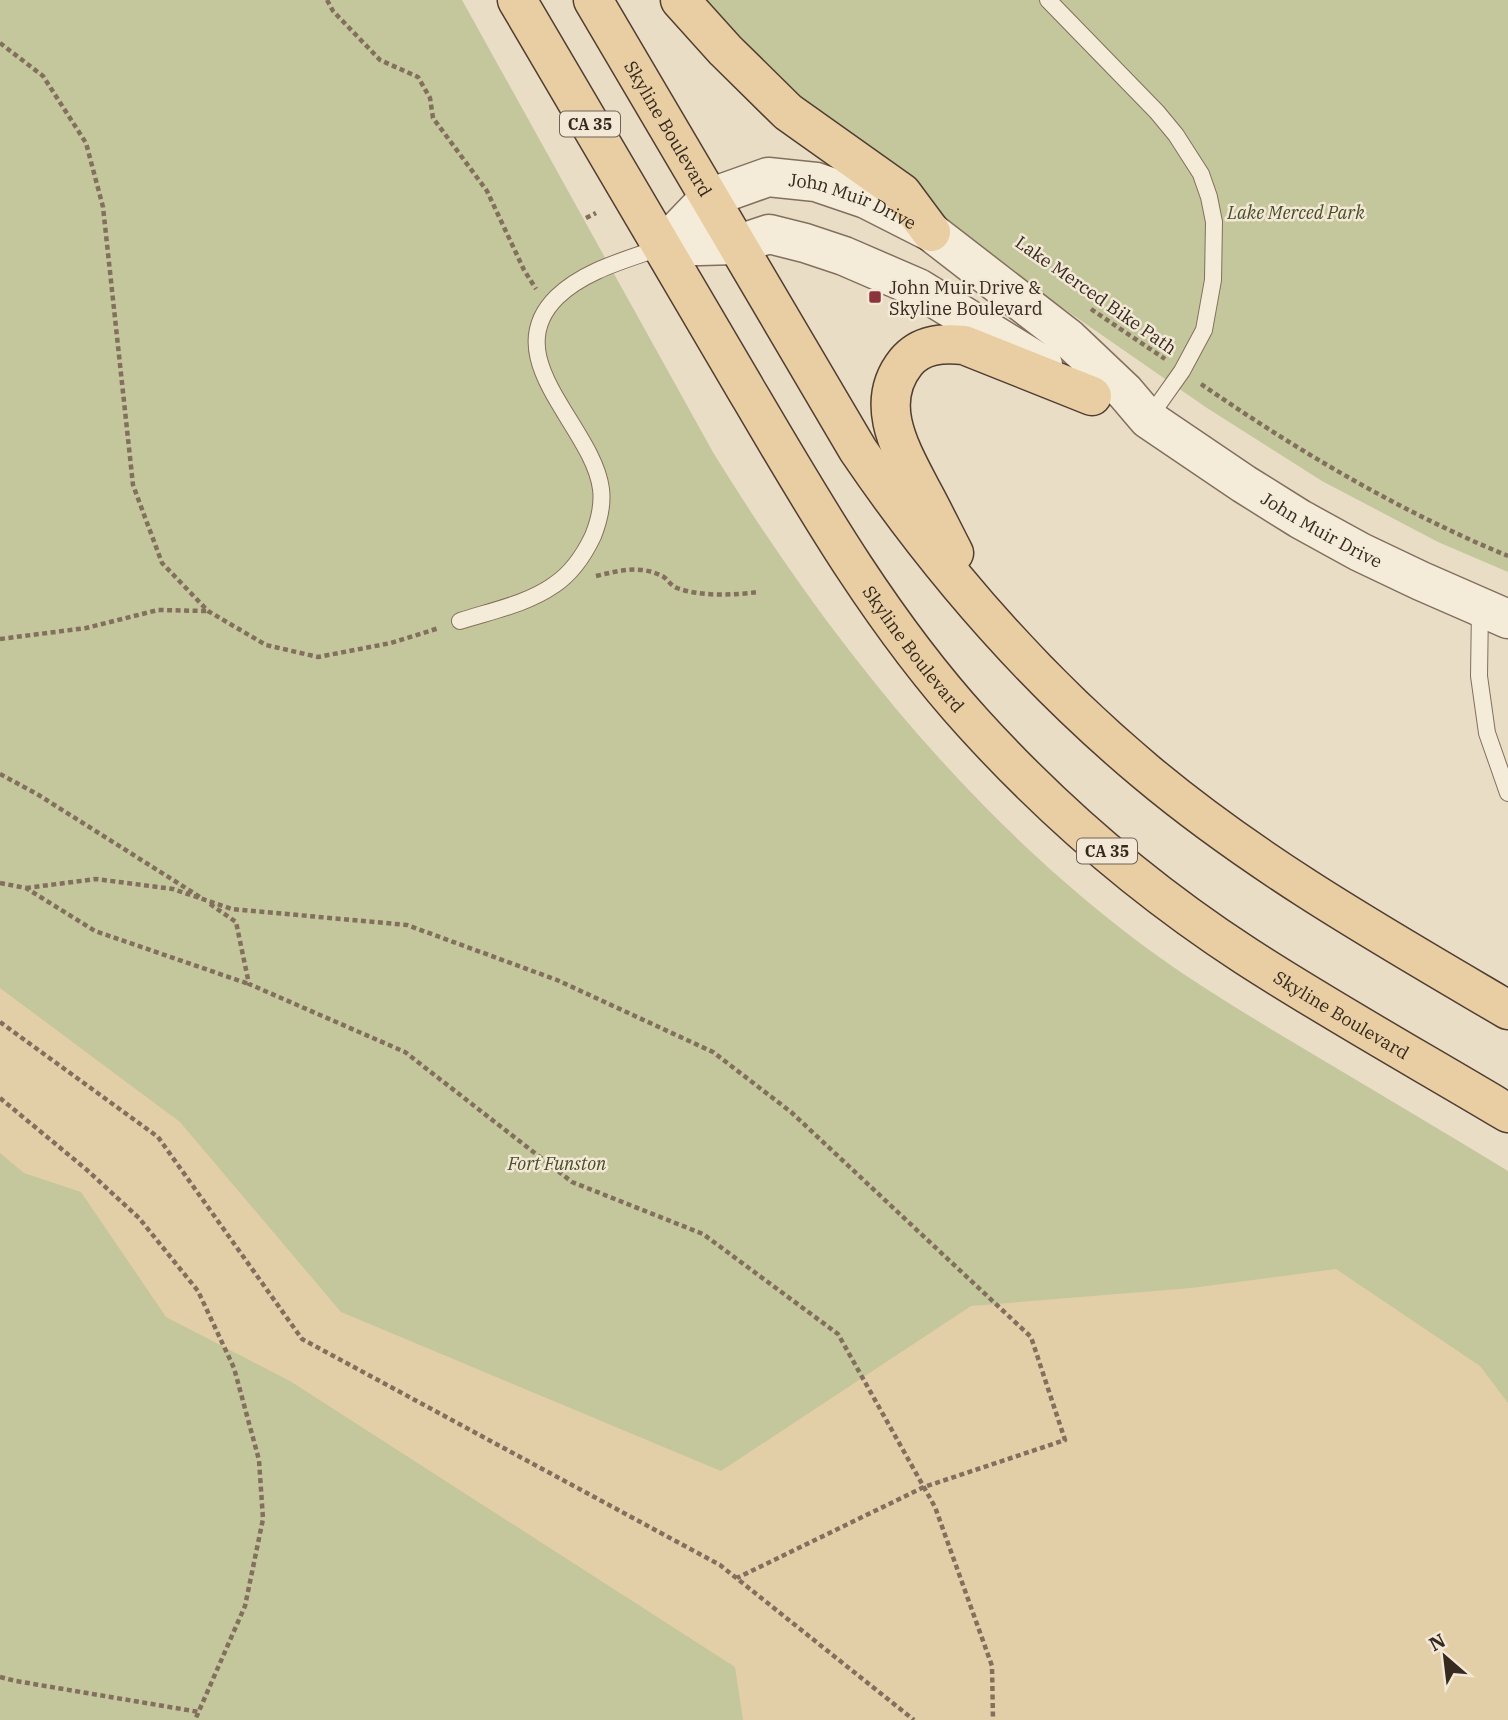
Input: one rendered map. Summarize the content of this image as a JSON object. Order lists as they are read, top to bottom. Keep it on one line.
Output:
{"streets":{"main road":["CA 35","Skyline Boulevard"],"street":["John Muir Drive"],"path":["Lake Merced Bike Path"]},"crossings":[["Skyline Boulevard","John Muir Drive"]],"parks":["Lake Merced Park","Fort Funston"],"places":{"transit":["John Muir Drive & Skyline Boulevard"]},"north":"top left"}
